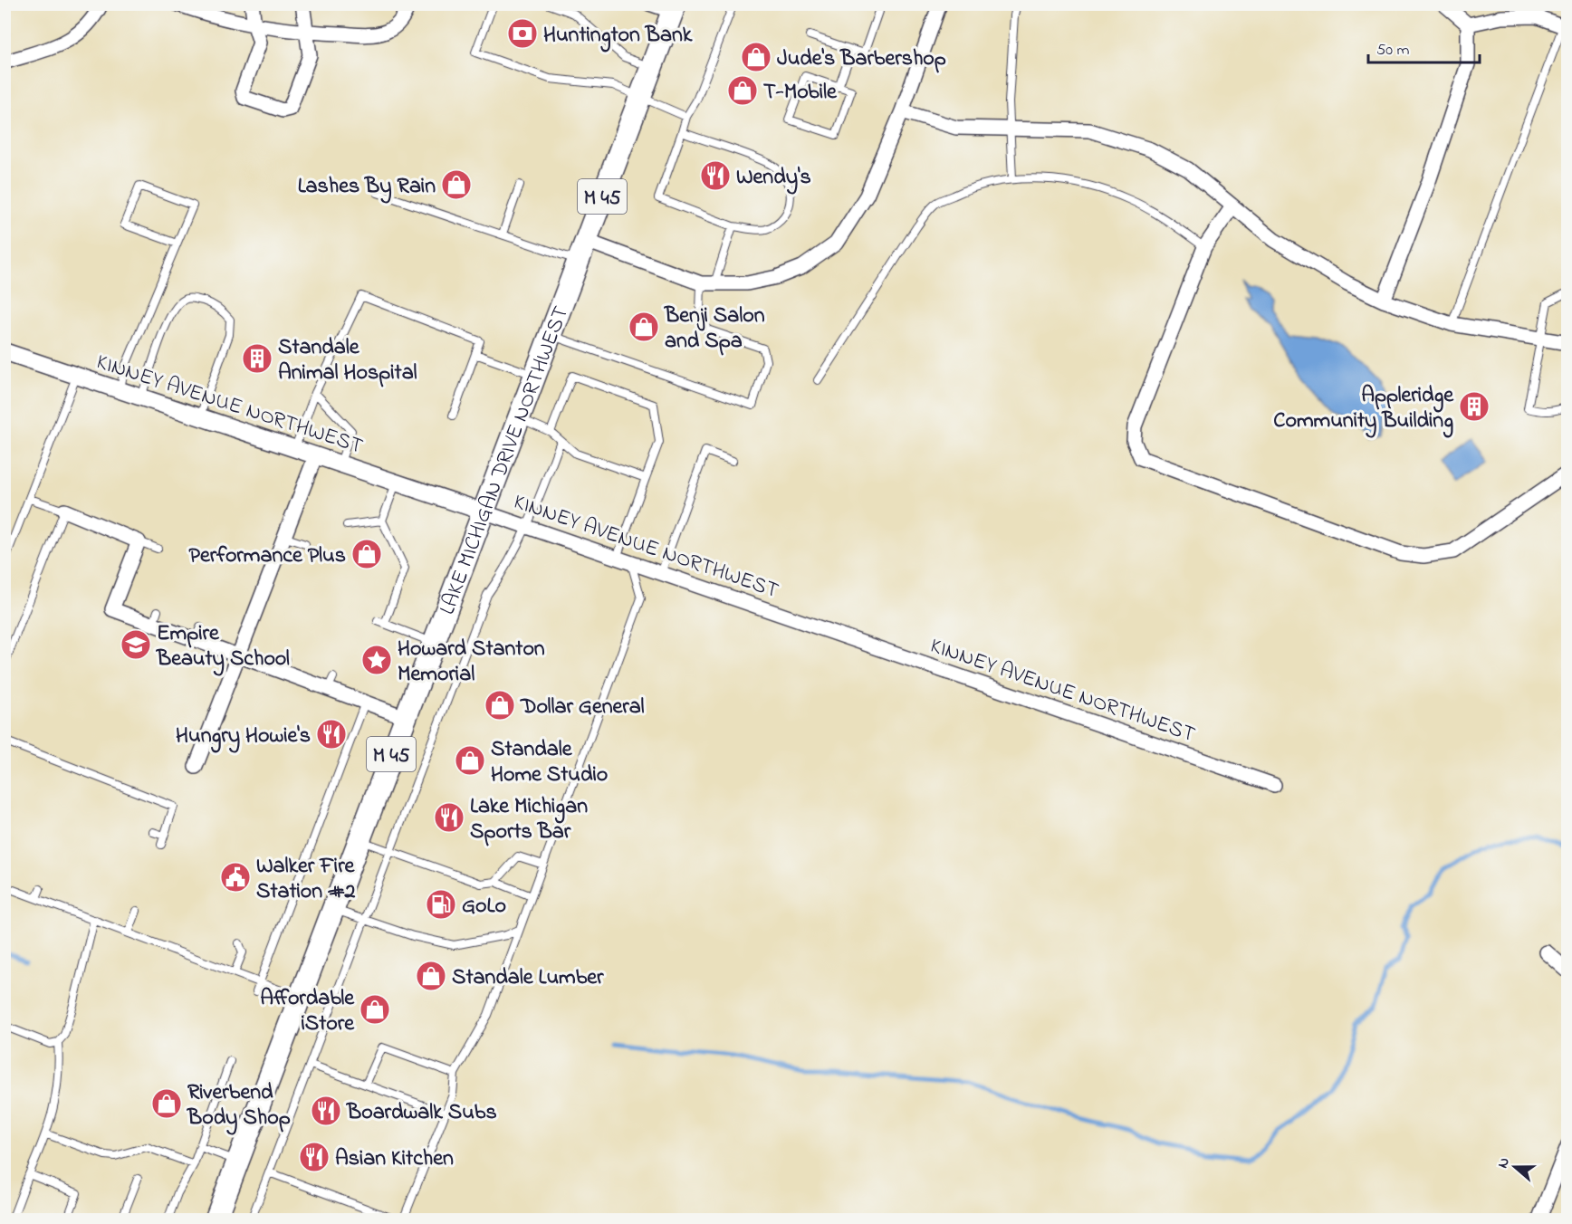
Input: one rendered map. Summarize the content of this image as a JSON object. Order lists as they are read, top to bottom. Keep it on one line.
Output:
{"streets":{"highway":["M 45","LAKE MICHIGAN DRIVE NORTHWEST"],"street":["KINNEY AVENUE NORTHWEST"]},"crossings":[["KINNEY AVENUE NORTHWEST","LAKE MICHIGAN DRIVE NORTHWEST"]],"places":{"bank":["Huntington Bank"],"shop":["Jude's Barbershop","T-Mobile","Lashes By Rain","Benji Salon and Spa","Performance Plus","Dollar General","Standale Home Studio","Standale Lumber","Affordable iStore","Riverbend Body Shop"],"restaurant":["Wendy's","Hungry Howie's","Lake Michigan Sports Bar","Boardwalk Subs","Asian Kitchen"],"building":["Standale Animal Hospital","Appleridge Community Building"],"school or university":["Empire Beauty School"],"place":["Howard Stanton Memorial"],"public building":["Walker Fire Station #2"],"fuel station":["GoLo"]},"scale_bar":"50 m","north":"left"}
